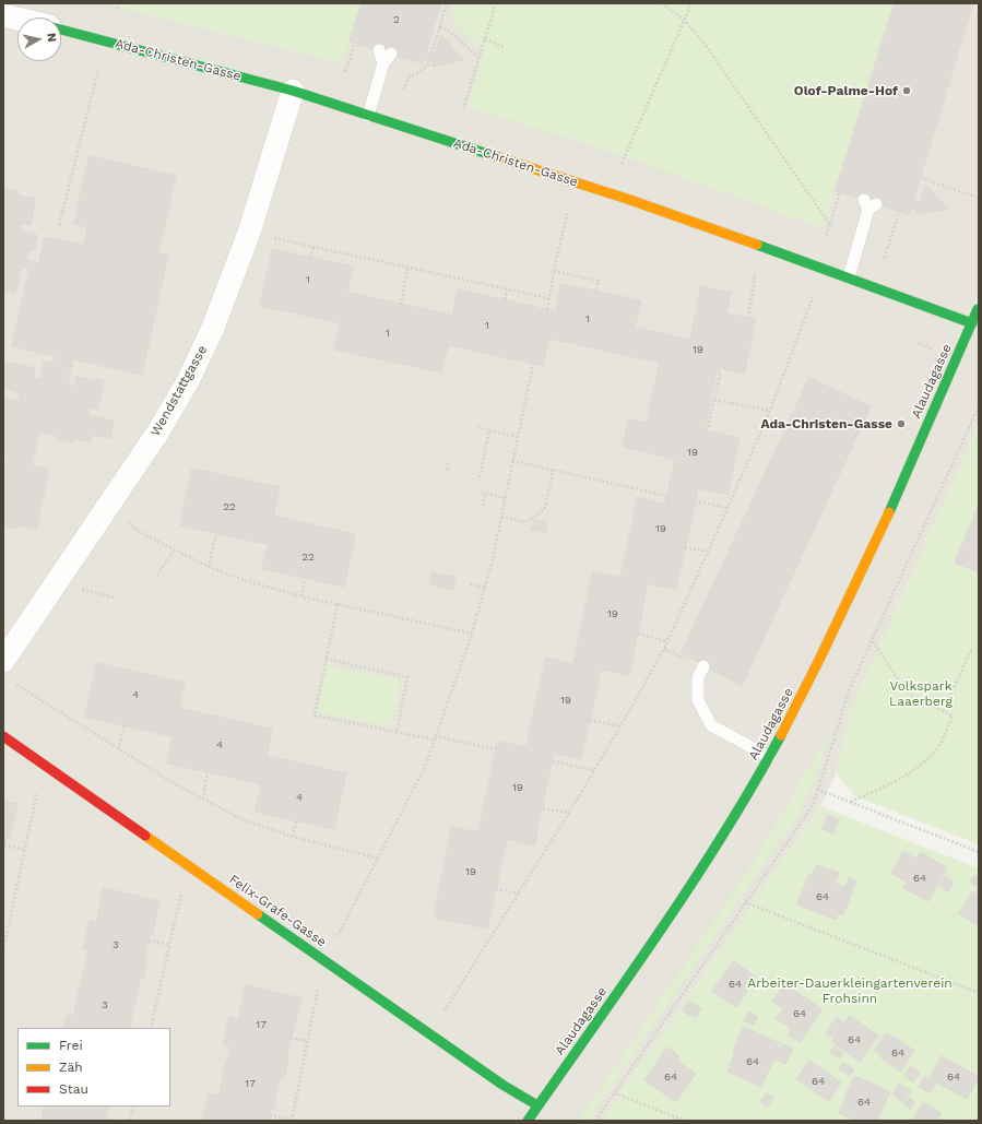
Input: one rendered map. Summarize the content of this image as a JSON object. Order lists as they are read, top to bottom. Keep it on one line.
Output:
{"streets":{"street":["Ada-Christen-Gasse","Alaudagasse","Wendstattgasse","Felix-Grafe-Gasse"]},"crossings":[["Ada-Christen-Gasse","Alaudagasse"],["Ada-Christen-Gasse","Wendstattgasse"],["Alaudagasse","Felix-Grafe-Gasse"]],"parks":["Volkspark Laaerberg","Arbeiter-Dauerkleingartenverein Frohsinn"],"places":["Olof-Palme-Hof","Ada-Christen-Gasse"],"house_numbers":["2","1","1","1","1","19","19","22","19","22","19","4","19","4","19","4","19","64","64","3","64","3","64","17","64","64","64","64","64","64","17","64"],"legend":["Frei","Zäh","Stau"],"north":"right"}
